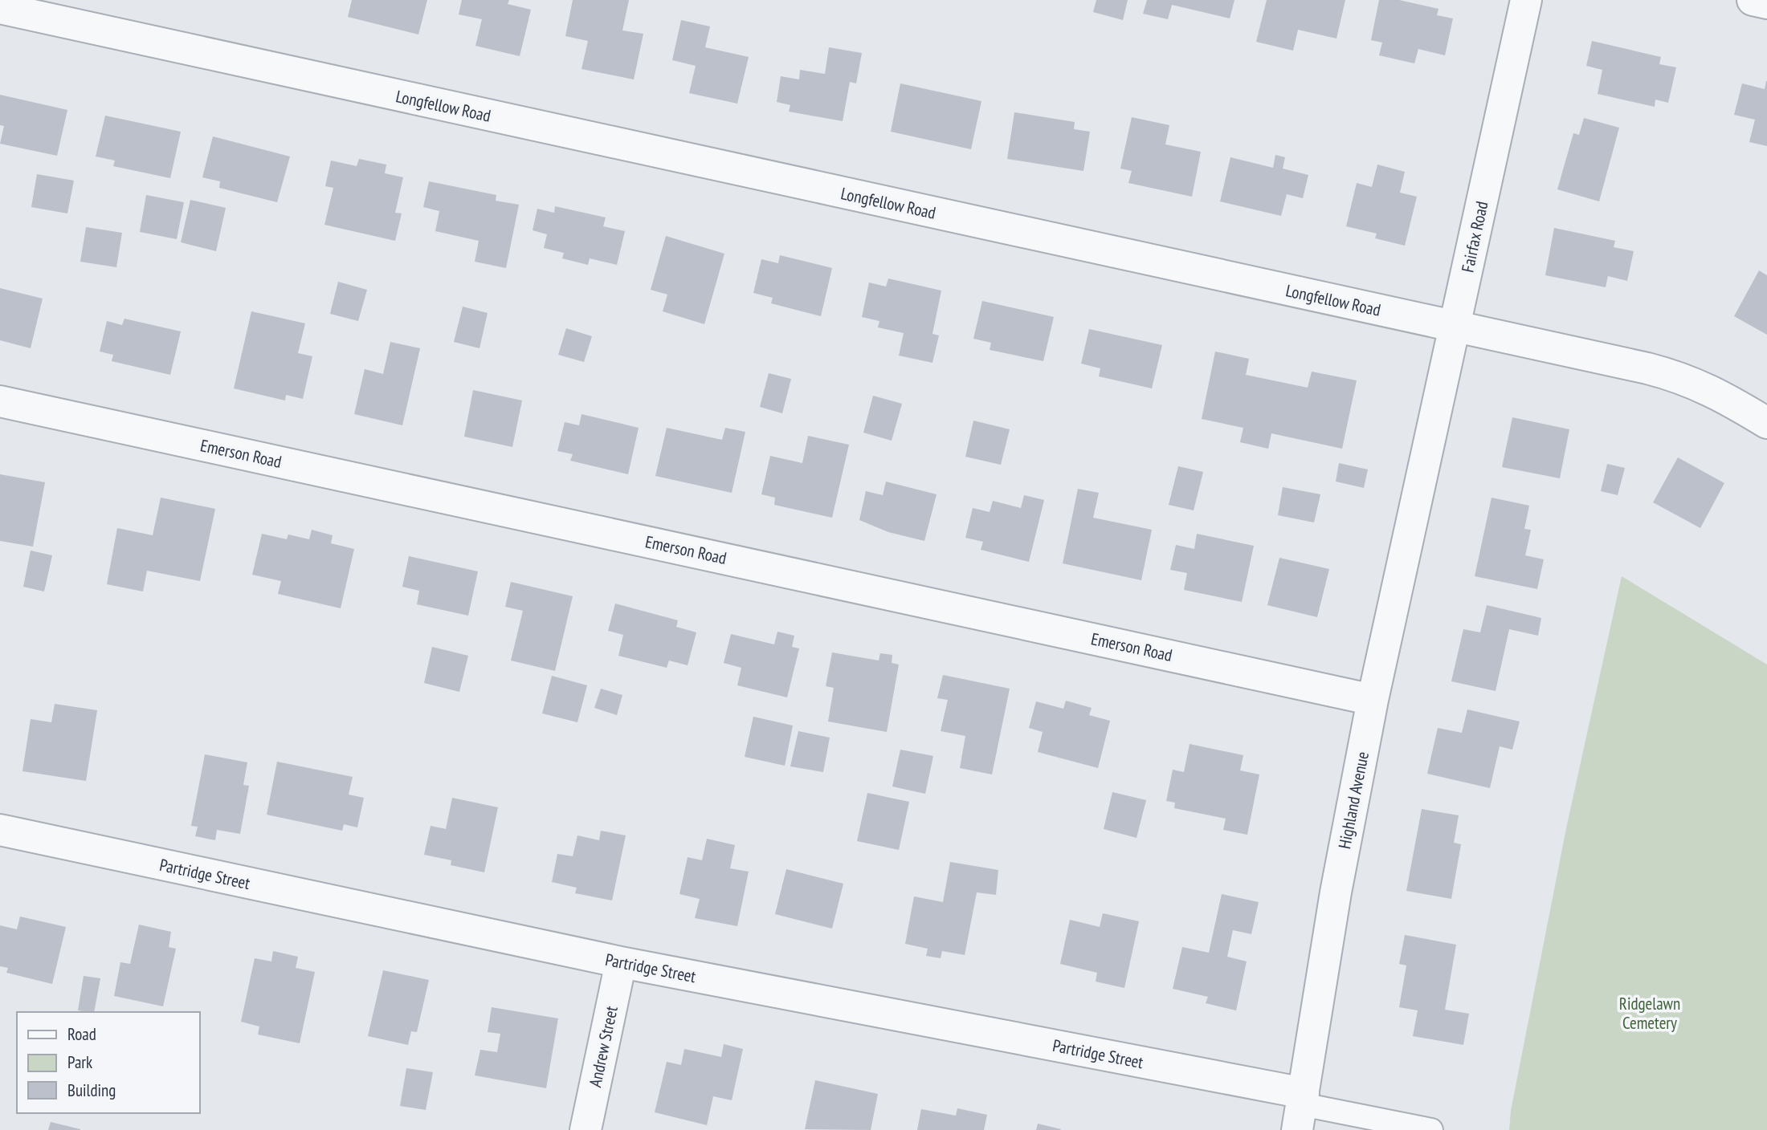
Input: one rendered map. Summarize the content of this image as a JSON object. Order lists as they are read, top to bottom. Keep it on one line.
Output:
{"streets":{"street":["Longfellow Road","Fairfax Road","Emerson Road","Highland Avenue","Partridge Street","Andrew Street"]},"crossings":[["Longfellow Road","Fairfax Road"],["Fairfax Road","Highland Avenue"],["Emerson Road","Highland Avenue"],["Highland Avenue","Partridge Street"],["Partridge Street","Andrew Street"]],"parks":["Ridgelawn Cemetery"],"legend":["Road","Park","Building"]}
